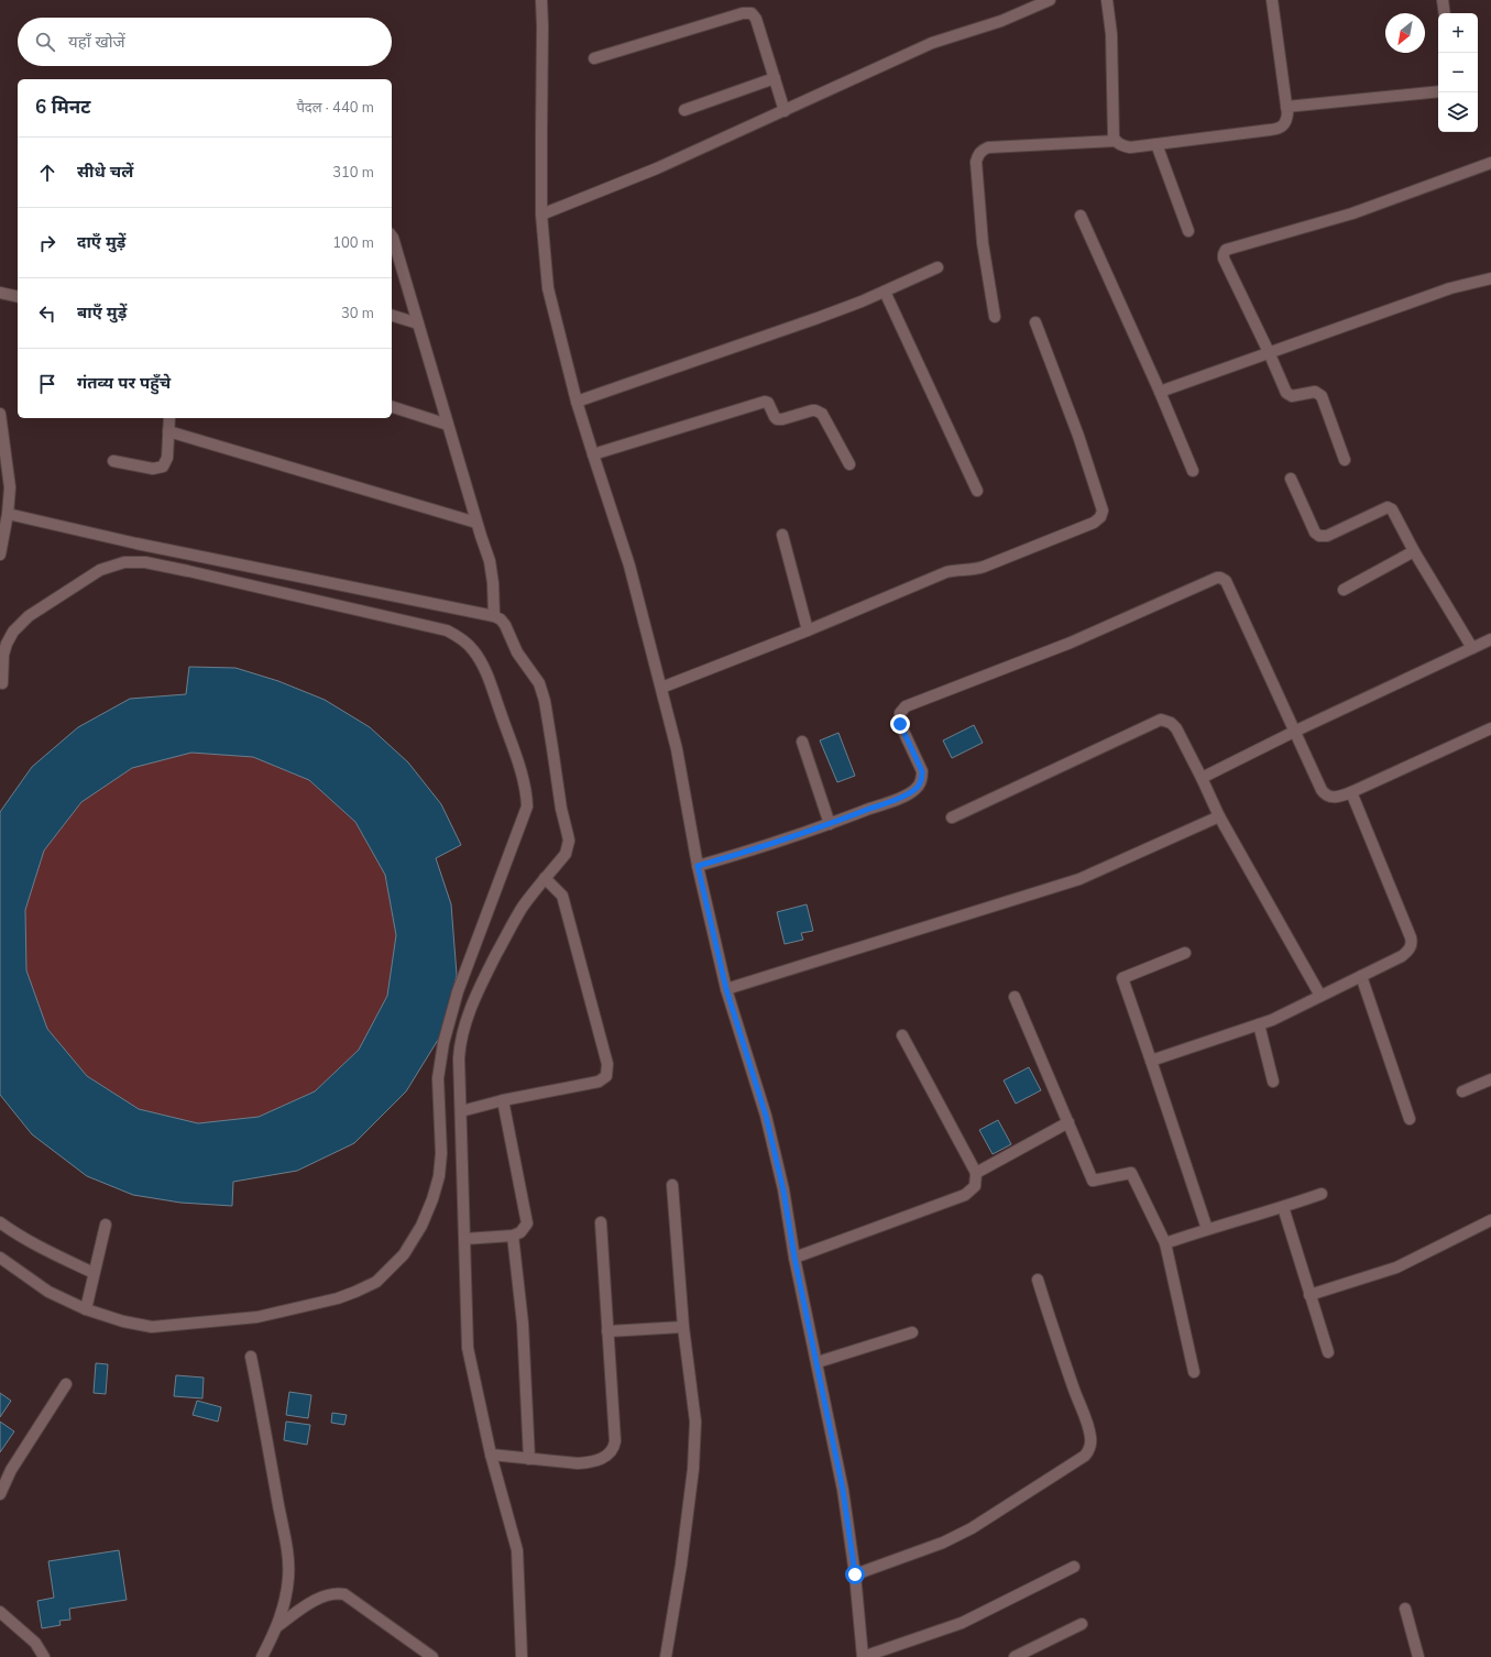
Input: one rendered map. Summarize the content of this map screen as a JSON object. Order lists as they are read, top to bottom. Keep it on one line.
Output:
{"north":"bottom left","page":{"map_buttons":["+","−"],"search":"यहाँ खोजें","heading":["6 मिनट","पैदल · 440 m"],"list":[["सीधे चलें","310 m"],["दाएँ मुड़ें","100 m"],["बाएँ मुड़ें","30 m"],"गंतव्य पर पहुँचे"]}}
